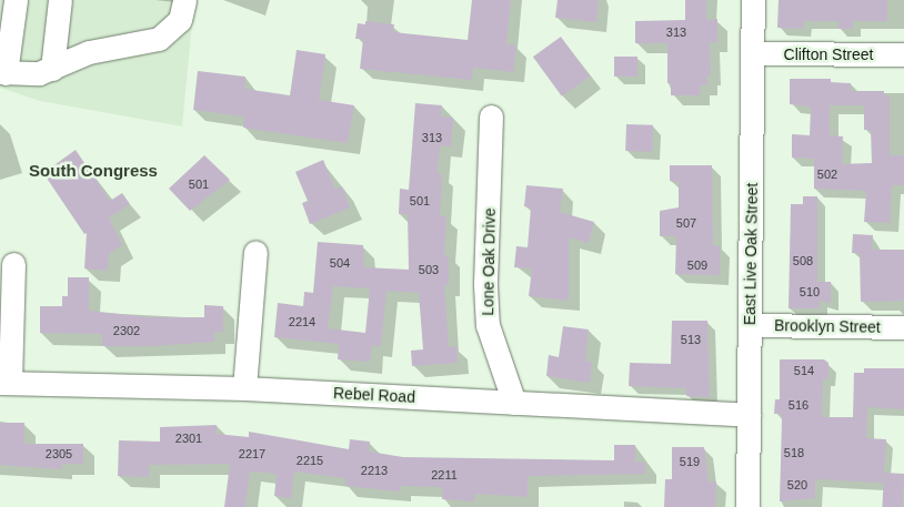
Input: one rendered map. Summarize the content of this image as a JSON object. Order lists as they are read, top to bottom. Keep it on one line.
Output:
{"streets":{"street":["Clifton Street","East Live Oak Street","Lone Oak Drive","Brooklyn Street","Rebel Road"]},"crossings":[["Clifton Street","East Live Oak Street"],["East Live Oak Street","Brooklyn Street"],["East Live Oak Street","Rebel Road"],["Lone Oak Drive","Rebel Road"]],"districts":["South Congress"],"house_numbers":["313","313","502","501","501","507","508","504","509","503","510","2214","2302","513","514","516","2301","518","2305","2217","2215","519","2213","2211","520"]}
